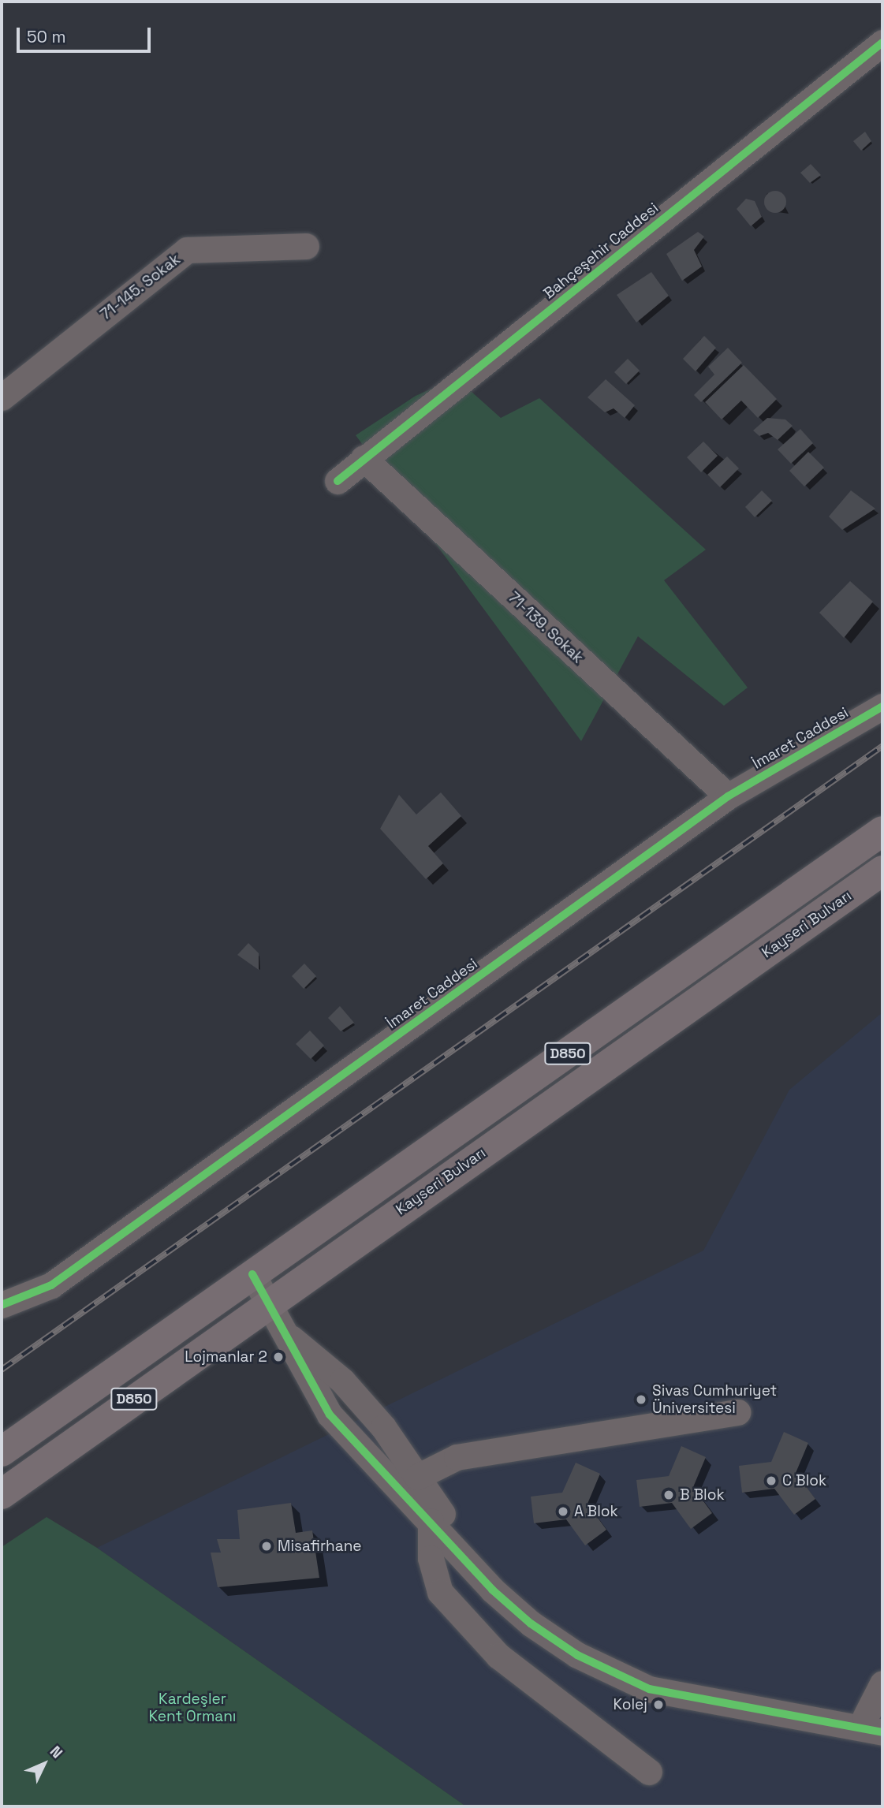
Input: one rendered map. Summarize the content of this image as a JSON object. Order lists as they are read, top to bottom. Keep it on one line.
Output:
{"streets":{"highway":["Kayseri Bulvarı","D850"],"street":["Bahçeşehir Caddesi","71-145. Sokak","71-139. Sokak","İmaret Caddesi"]},"crossings":[["Bahçeşehir Caddesi","71-139. Sokak"],["71-139. Sokak","İmaret Caddesi"]],"parks":["Kardeşler Kent Ormanı"],"places":["Lojmanlar 2","Sivas Cumhuriyet Üniversitesi","C Blok","B Blok","A Blok","Misafirhane","Kolej"],"scale_bar":"50 m","north":"top right"}
